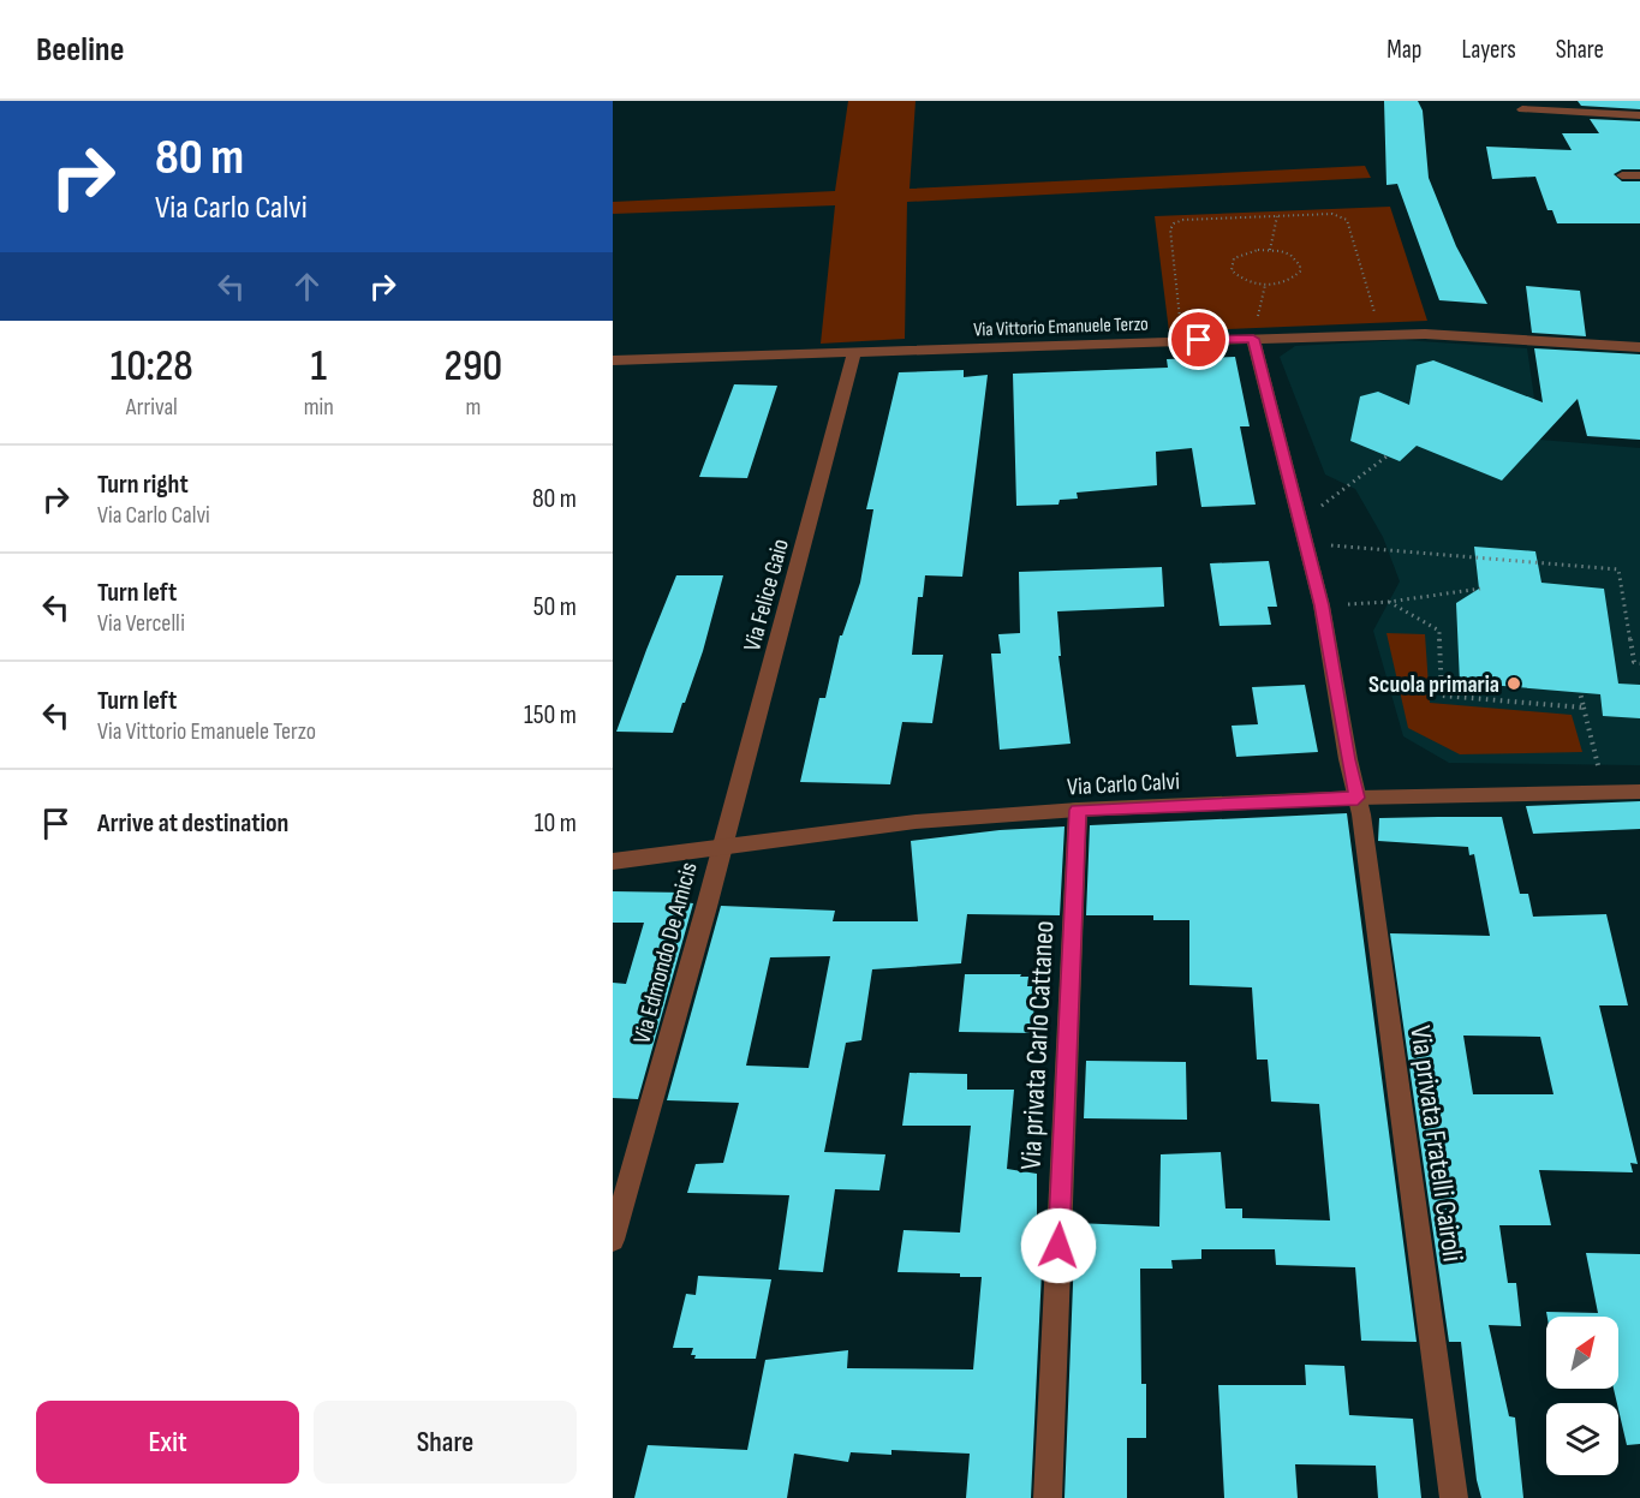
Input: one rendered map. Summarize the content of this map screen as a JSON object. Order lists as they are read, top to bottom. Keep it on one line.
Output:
{"streets":{"street":["Via Vittorio Emanuele Terzo","Via Felice Gaio","Via Carlo Calvi","Via Edmondo De Amicis","Via privata Carlo Cattaneo","Via privata Fratelli Cairoli"]},"crossings":[["Via Vittorio Emanuele Terzo","Via Felice Gaio"],["Via Vittorio Emanuele Terzo","Via privata Fratelli Cairoli"],["Via Felice Gaio","Via Carlo Calvi"],["Via Felice Gaio","Via Edmondo De Amicis"],["Via Carlo Calvi","Via Edmondo De Amicis"],["Via Carlo Calvi","Via privata Carlo Cattaneo"],["Via Carlo Calvi","Via privata Fratelli Cairoli"]],"places":["Scuola primaria"],"north":"top right","page":{"header":"Beeline","nav":["Map","Layers","Share"],"turn":["80 m","Via Carlo Calvi"],"eta":["10:28","Arrival","1","min","290","m"],"list":[{"name":"Turn right","note":"Via Carlo Calvi","value":"80 m"},{"name":"Turn left","note":"Via Vercelli","value":"50 m"},{"name":"Turn left","note":"Via Vittorio Emanuele Terzo","value":"150 m"},{"name":"Arrive at destination","value":"10 m"}],"buttons":["Exit","Share"]}}
